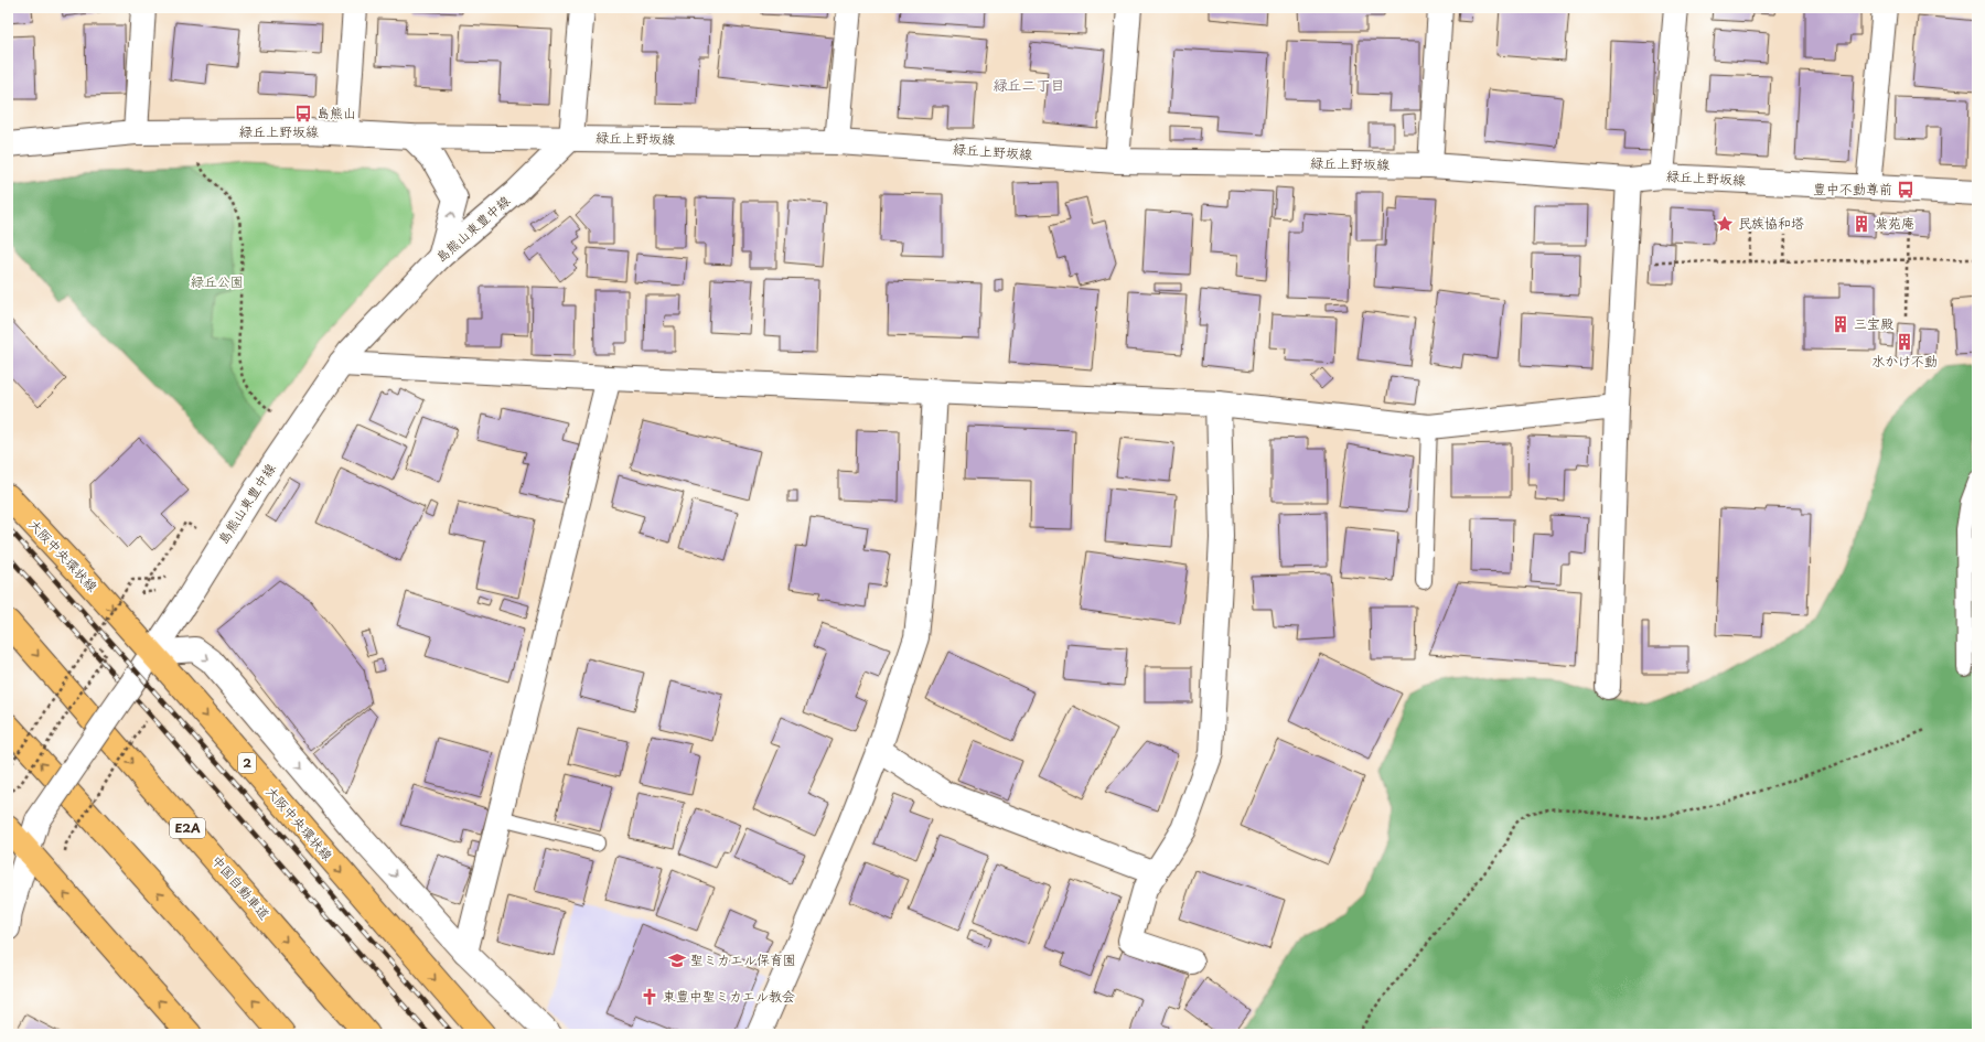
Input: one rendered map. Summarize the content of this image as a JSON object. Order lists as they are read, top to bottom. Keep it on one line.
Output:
{"streets":{"main road":["大阪中央環状線","2","E2A","中国自動車道"],"street":["緑丘上野坂線","島熊山東豊中線"]},"crossings":[["緑丘上野坂線","島熊山東豊中線"],["島熊山東豊中線","大阪中央環状線"]],"districts":["緑丘二丁目"],"parks":["緑丘公園"],"places":{"bus stop":["島熊山","豊中不動尊前"],"place":["民族協和塔"],"building":["紫苑庵","三宝殿","水かけ不動"],"school or university":["聖ミカエル保育園"],"church":["東豊中聖ミカエル教会"]}}
